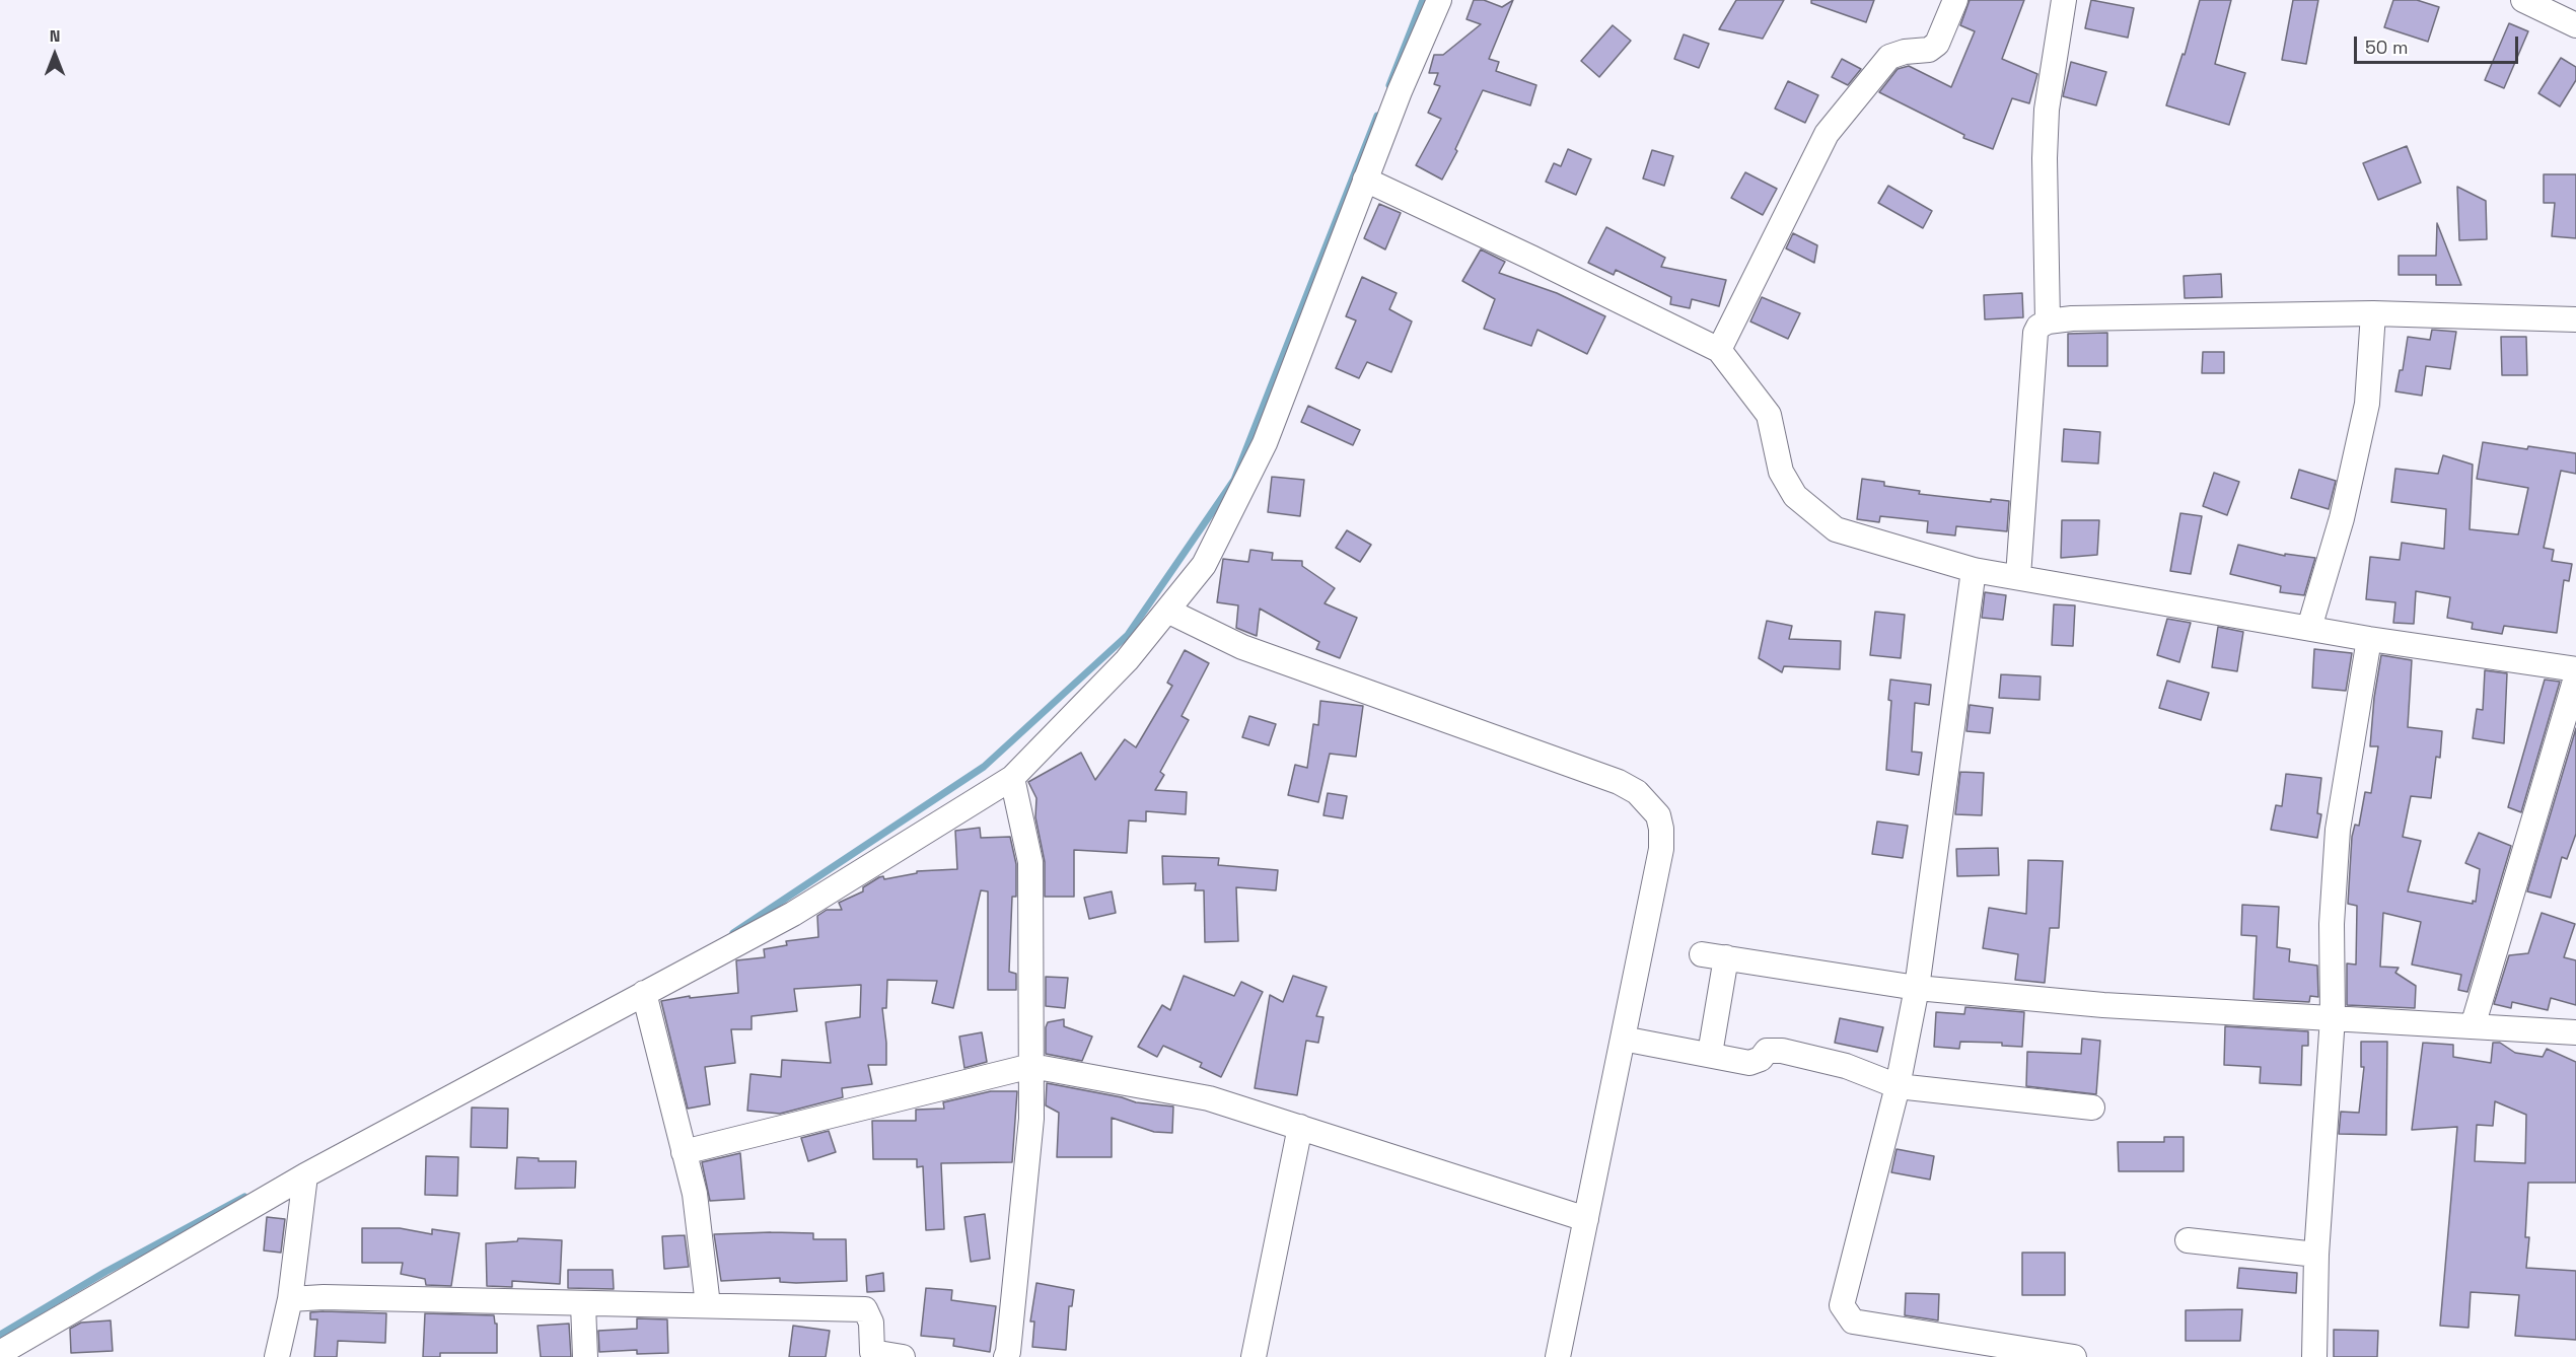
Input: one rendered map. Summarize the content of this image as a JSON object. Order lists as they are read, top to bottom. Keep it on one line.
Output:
{"scale_bar":"50 m","north":"top"}
